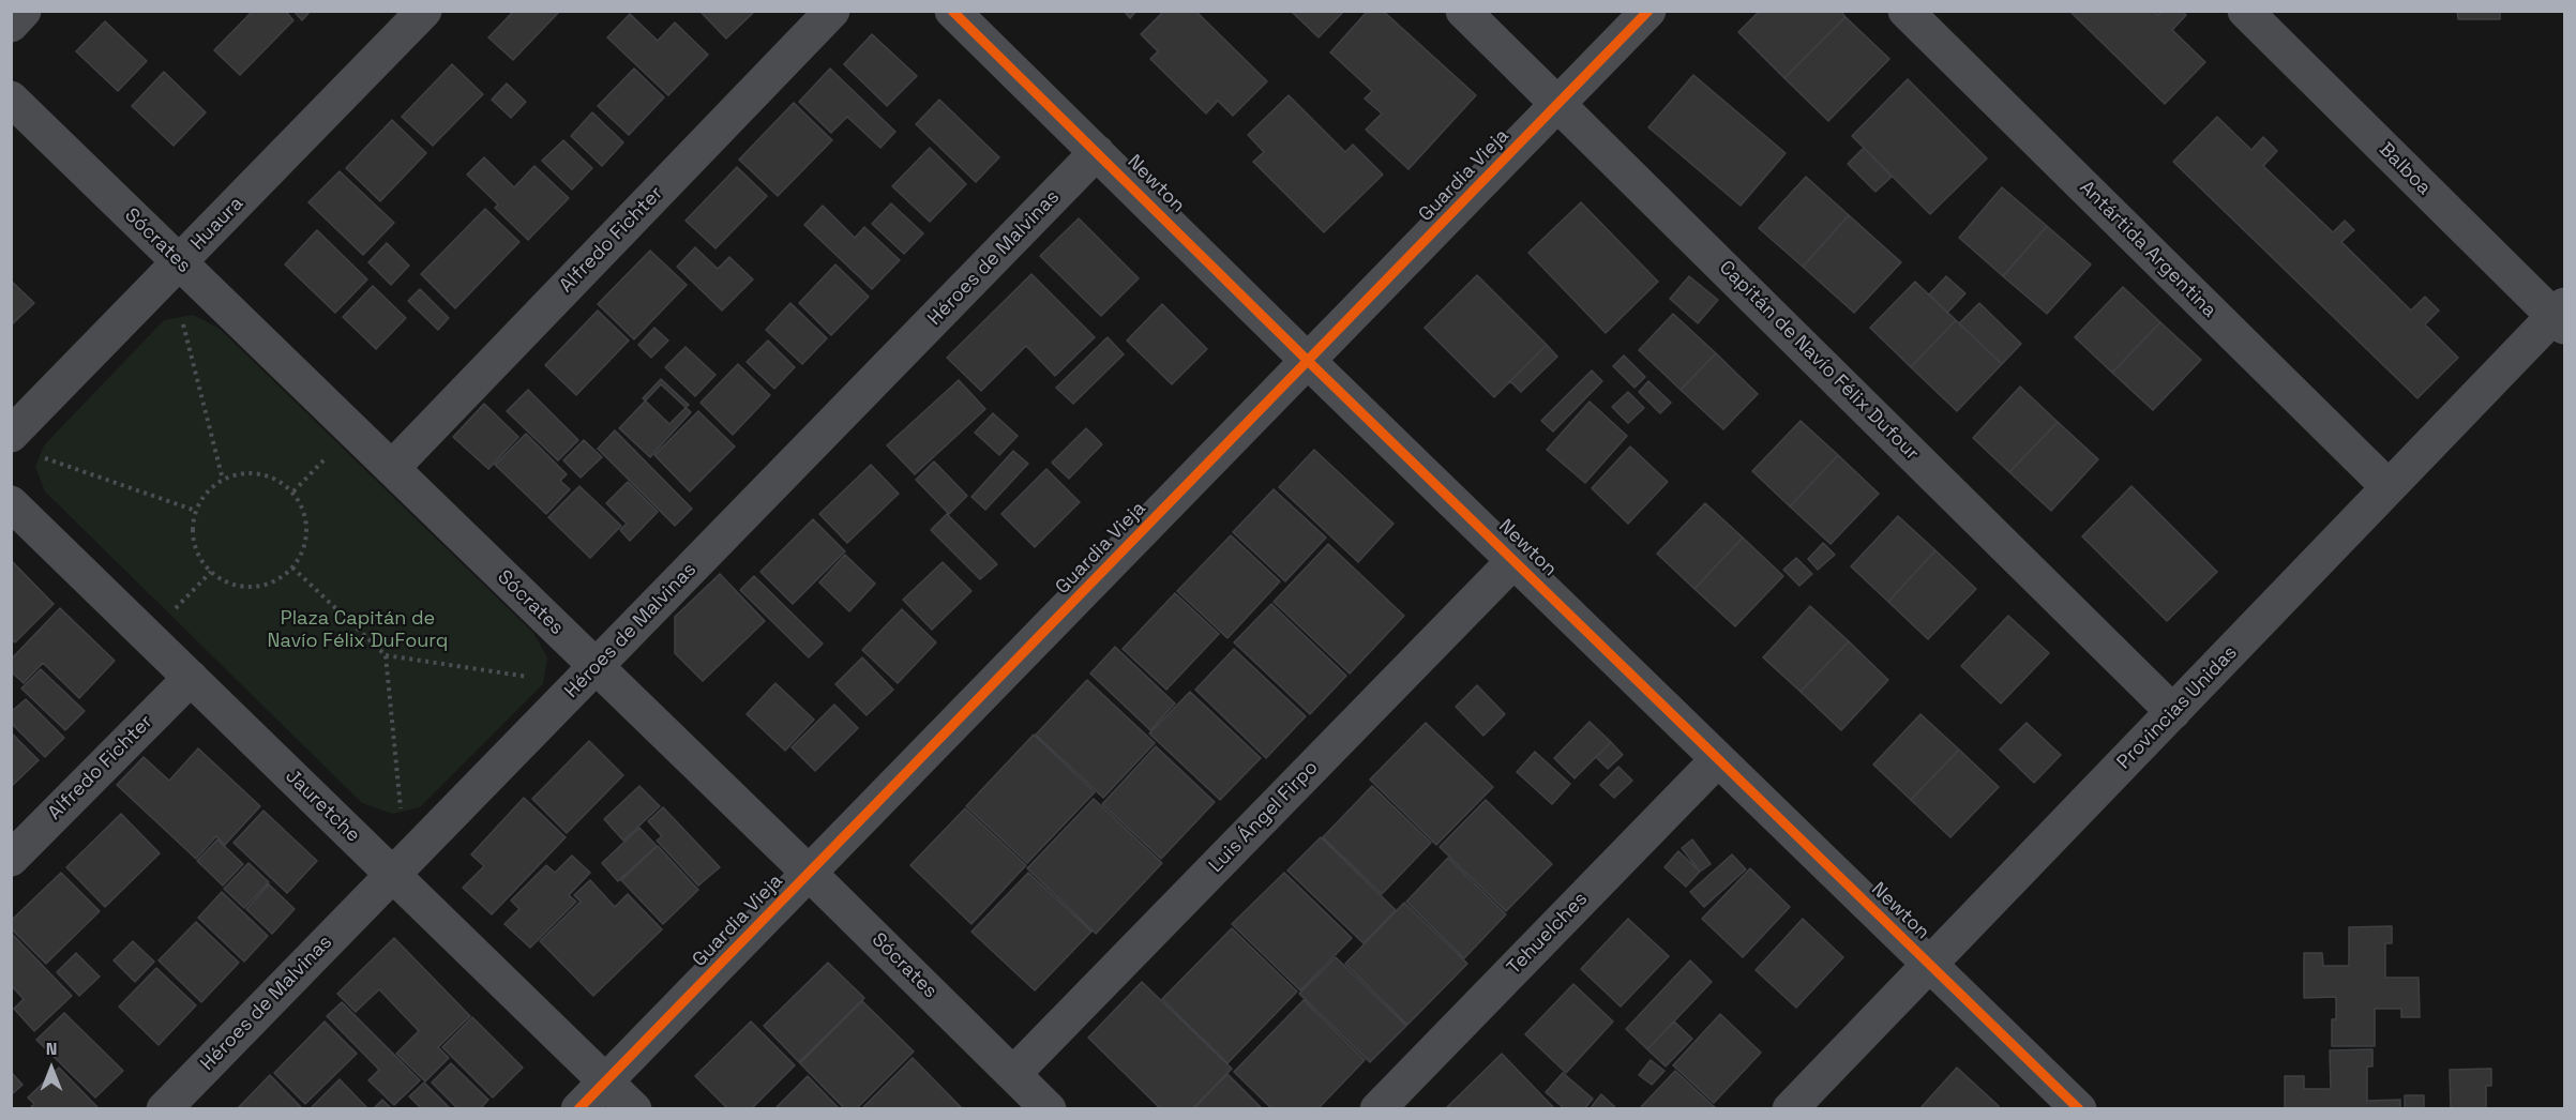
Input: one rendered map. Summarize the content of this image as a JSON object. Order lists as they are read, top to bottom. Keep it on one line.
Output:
{"streets":{"street":["Balboa","Guardia Vieja","Newton","Huaura","Alfredo Fichter","Sócrates","Antártida Argentina","Héroes de Malvinas","Capitán de Navío Félix Dufour","Provincias Unidas","Jauretche","Luis Ángel Firpo","Tehuelches"]},"crossings":[["Balboa","Provincias Unidas"],["Guardia Vieja","Newton"],["Guardia Vieja","Sócrates"],["Guardia Vieja","Capitán de Navío Félix Dufour"],["Guardia Vieja","Jauretche"],["Newton","Héroes de Malvinas"],["Newton","Provincias Unidas"],["Newton","Luis Ángel Firpo"],["Newton","Tehuelches"],["Huaura","Sócrates"],["Alfredo Fichter","Sócrates"],["Alfredo Fichter","Jauretche"],["Sócrates","Héroes de Malvinas"],["Sócrates","Luis Ángel Firpo"],["Antártida Argentina","Provincias Unidas"],["Héroes de Malvinas","Jauretche"],["Capitán de Navío Félix Dufour","Provincias Unidas"]],"parks":["Plaza Capitán de Navío Félix DuFourq"],"north":"top"}
